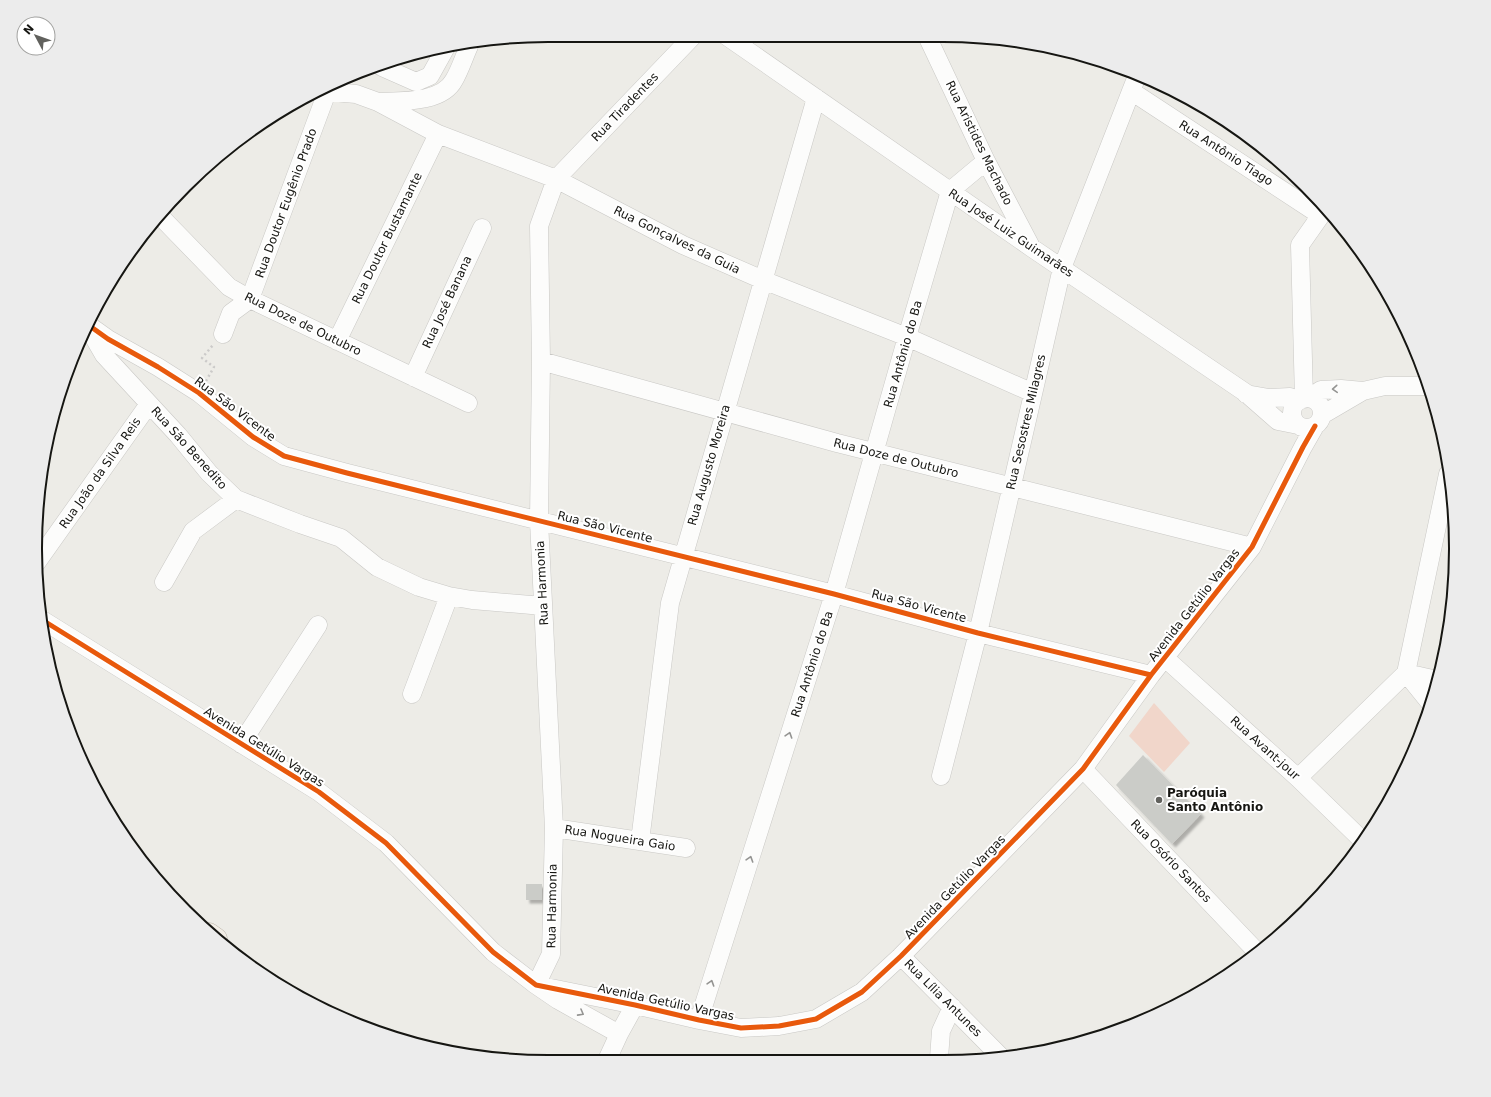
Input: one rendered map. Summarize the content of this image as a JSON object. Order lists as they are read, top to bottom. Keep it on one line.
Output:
{"streets":{"street":["Rua Tiradentes","Rua Aristides Machado","Rua Antônio Tiago","Rua Doutor Eugênio Prado","Rua José Luiz Guimarães","Rua Doutor Bustamante","Rua Gonçalves da Guia","Rua José Banana","Rua Doze de Outubro","Rua Antônio do Ba","Rua São Vicente","Rua Sesostres Milagres","Rua São Benedito","Rua Augusto Moreira","Rua João da Silva Reis","Rua Harmonia","Avenida Getúlio Vargas","Rua Avant-jour","Rua Nogueira Gaio","Rua Osório Santos","Rua Lília Antunes"]},"crossings":[["Rua Tiradentes","Rua Gonçalves da Guia"],["Rua Tiradentes","Rua Harmonia"],["Rua Aristides Machado","Rua José Luiz Guimarães"],["Rua Antônio Tiago","Rua Sesostres Milagres"],["Rua Doutor Eugênio Prado","Rua Doze de Outubro"],["Rua José Luiz Guimarães","Rua Antônio do Ba"],["Rua José Luiz Guimarães","Rua Sesostres Milagres"],["Rua José Luiz Guimarães","Rua Augusto Moreira"],["Rua José Luiz Guimarães","Avenida Getúlio Vargas"],["Rua Doutor Bustamante","Rua Gonçalves da Guia"],["Rua Doutor Bustamante","Rua Doze de Outubro"],["Rua Gonçalves da Guia","Rua Antônio do Ba"],["Rua Gonçalves da Guia","Rua Sesostres Milagres"],["Rua Gonçalves da Guia","Rua Augusto Moreira"],["Rua Gonçalves da Guia","Rua Harmonia"],["Rua José Banana","Rua Doze de Outubro"],["Rua Doze de Outubro","Rua Antônio do Ba"],["Rua Doze de Outubro","Rua Sesostres Milagres"],["Rua Doze de Outubro","Rua Augusto Moreira"],["Rua Doze de Outubro","Rua Harmonia"],["Rua Doze de Outubro","Avenida Getúlio Vargas"],["Rua Antônio do Ba","Rua São Vicente"],["Rua Antônio do Ba","Avenida Getúlio Vargas"],["Rua São Vicente","Rua Sesostres Milagres"],["Rua São Vicente","Rua Augusto Moreira"],["Rua São Vicente","Rua Harmonia"],["Rua São Vicente","Avenida Getúlio Vargas"],["Rua São Benedito","Rua João da Silva Reis"],["Rua São Benedito","Rua Harmonia"],["Rua Augusto Moreira","Rua Nogueira Gaio"],["Rua Harmonia","Avenida Getúlio Vargas"],["Rua Harmonia","Rua Nogueira Gaio"],["Avenida Getúlio Vargas","Rua Avant-jour"],["Avenida Getúlio Vargas","Rua Osório Santos"],["Avenida Getúlio Vargas","Rua Lília Antunes"]],"one_way":["Rua Antônio do Ba"],"places":["Paróquia Santo Antônio"],"north":"top left"}
